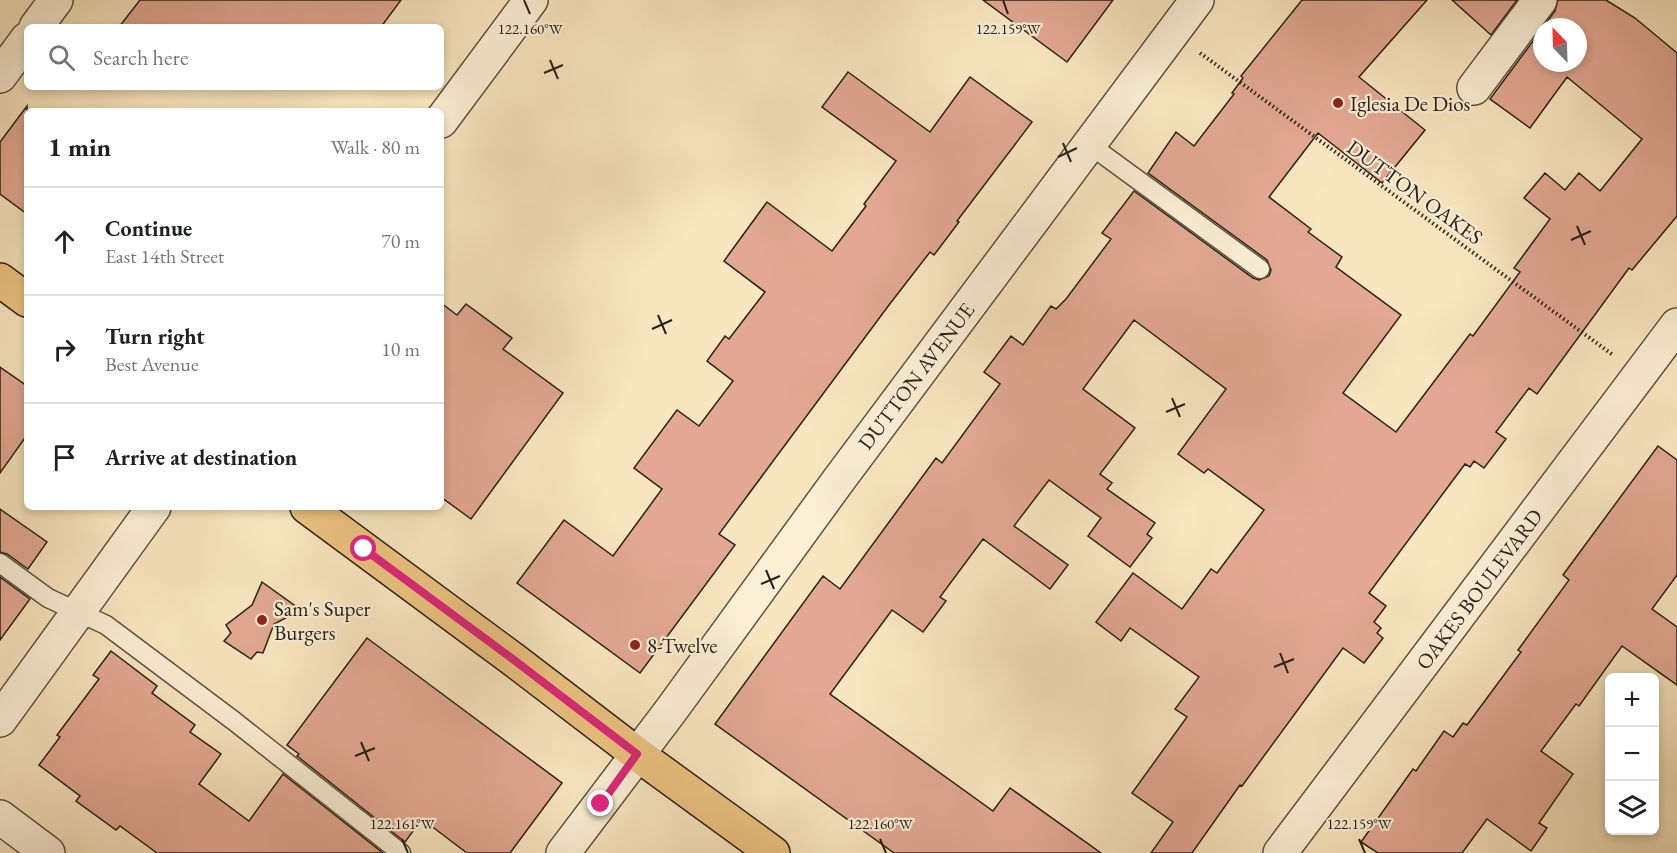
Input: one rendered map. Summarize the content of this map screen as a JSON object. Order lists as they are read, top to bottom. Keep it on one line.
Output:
{"streets":{"street":["DUTTON AVENUE","OAKES BOULEVARD"],"path":["DUTTON OAKES"]},"crossings":[["DUTTON OAKES","DUTTON AVENUE"],["DUTTON OAKES","OAKES BOULEVARD"]],"places":["Iglesia De Dios","Sam's Super Burgers","8-Twelve"],"north":"top left","page":{"search":"Search here","heading":["1 min","Walk · 80 m"],"list":[["Continue","East 14th Street","70 m"],["Turn right","Best Avenue","10 m"],"Arrive at destination"],"map_buttons":["+","−"]},"coordinates":["122.160°W","122.159°W","122.161°W"]}
